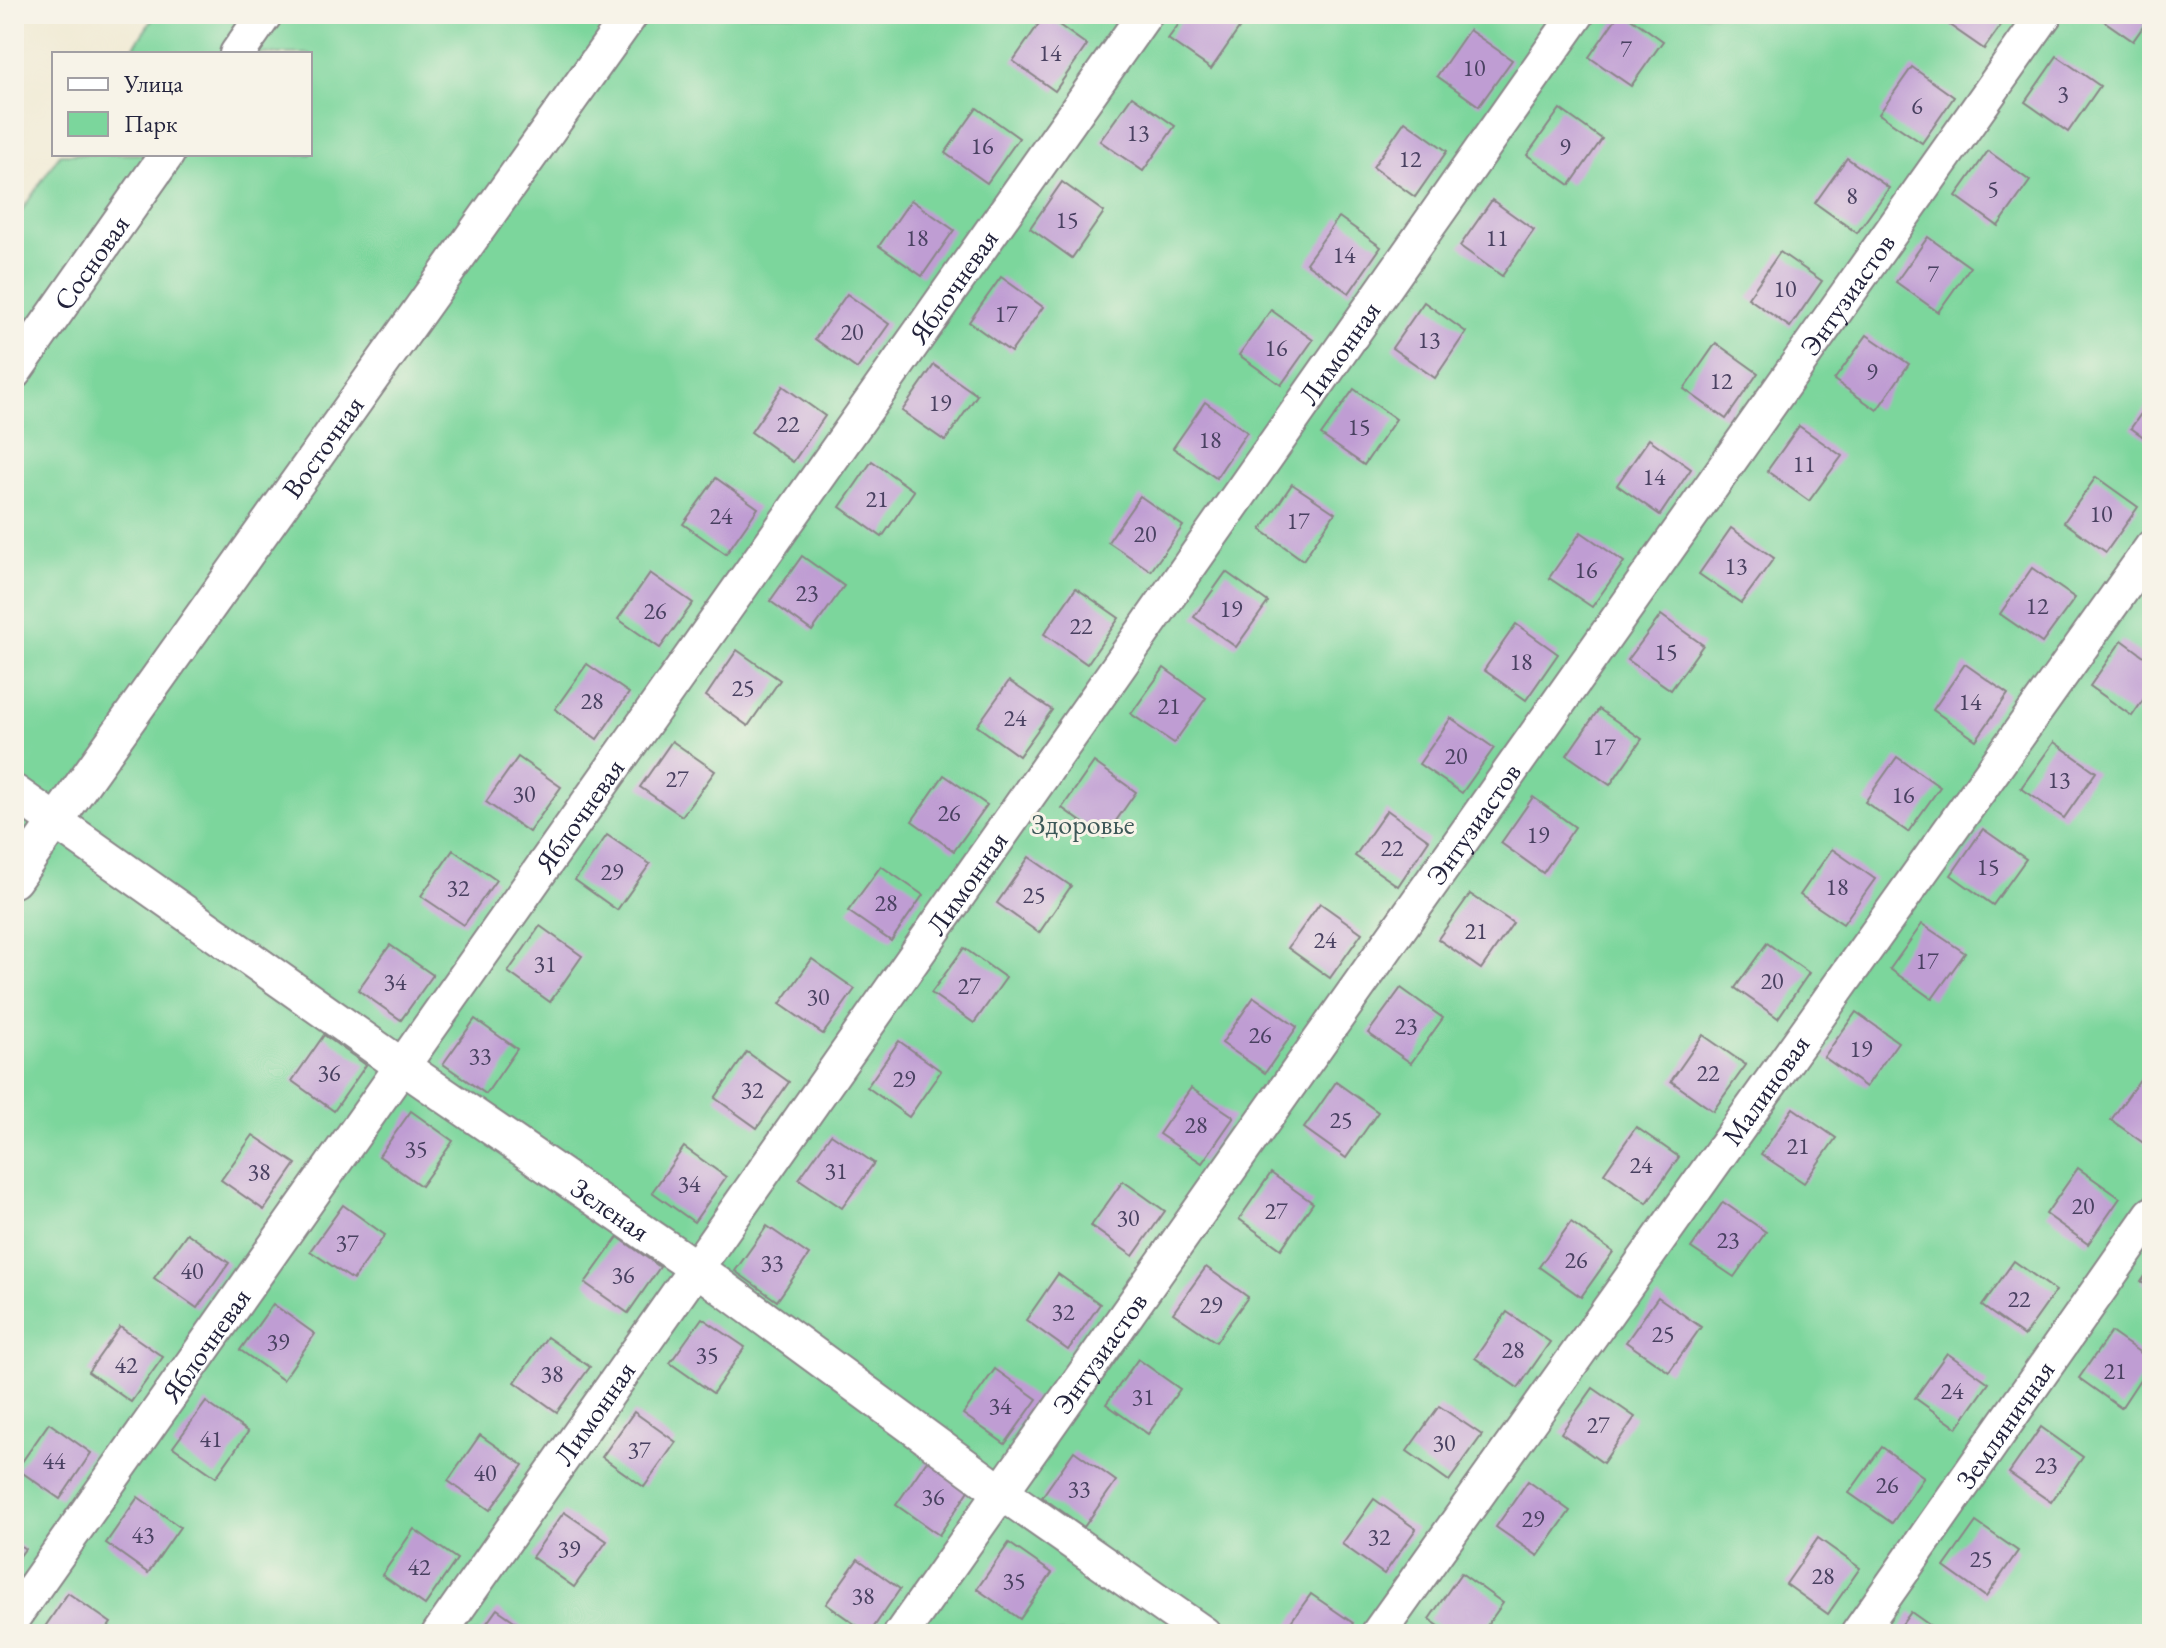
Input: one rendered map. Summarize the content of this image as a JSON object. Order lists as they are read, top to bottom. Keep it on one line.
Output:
{"streets":{"street":["Сосновая","Яблочневая","Энтузиастов","Лимонная","Восточная","Малиновая","Зеленая","Земляничная"]},"crossings":[["Яблочневая","Зеленая"],["Энтузиастов","Зеленая"],["Лимонная","Зеленая"],["Восточная","Зеленая"]],"parks":["Здоровье"],"house_numbers":["7","14","10","3","6","13","16","9","12","5","8","15","18","11","14","7","10","17","20","13","16","9","12","19","22","15","18","11","14","21","10","24","17","20","13","16","23","12","19","26","22","15","18","25","28","14","21","24","17","20","27","13","30","16","26","19","22","15","29","18","32","25","28","21","24","17","31","20","34","27","30","23","26","19","33","36","22","29","32","25","28","21","35","24","31","38","34","20","27","30","23","37","26","33","40","36","22","29","32","25","39","28","35","42","21","38","24","31","34","27","41","30","37","44","23","40","26","33","36","29","43","32","39","25","42","28","35","38"],"legend":["Улица","Парк"]}
